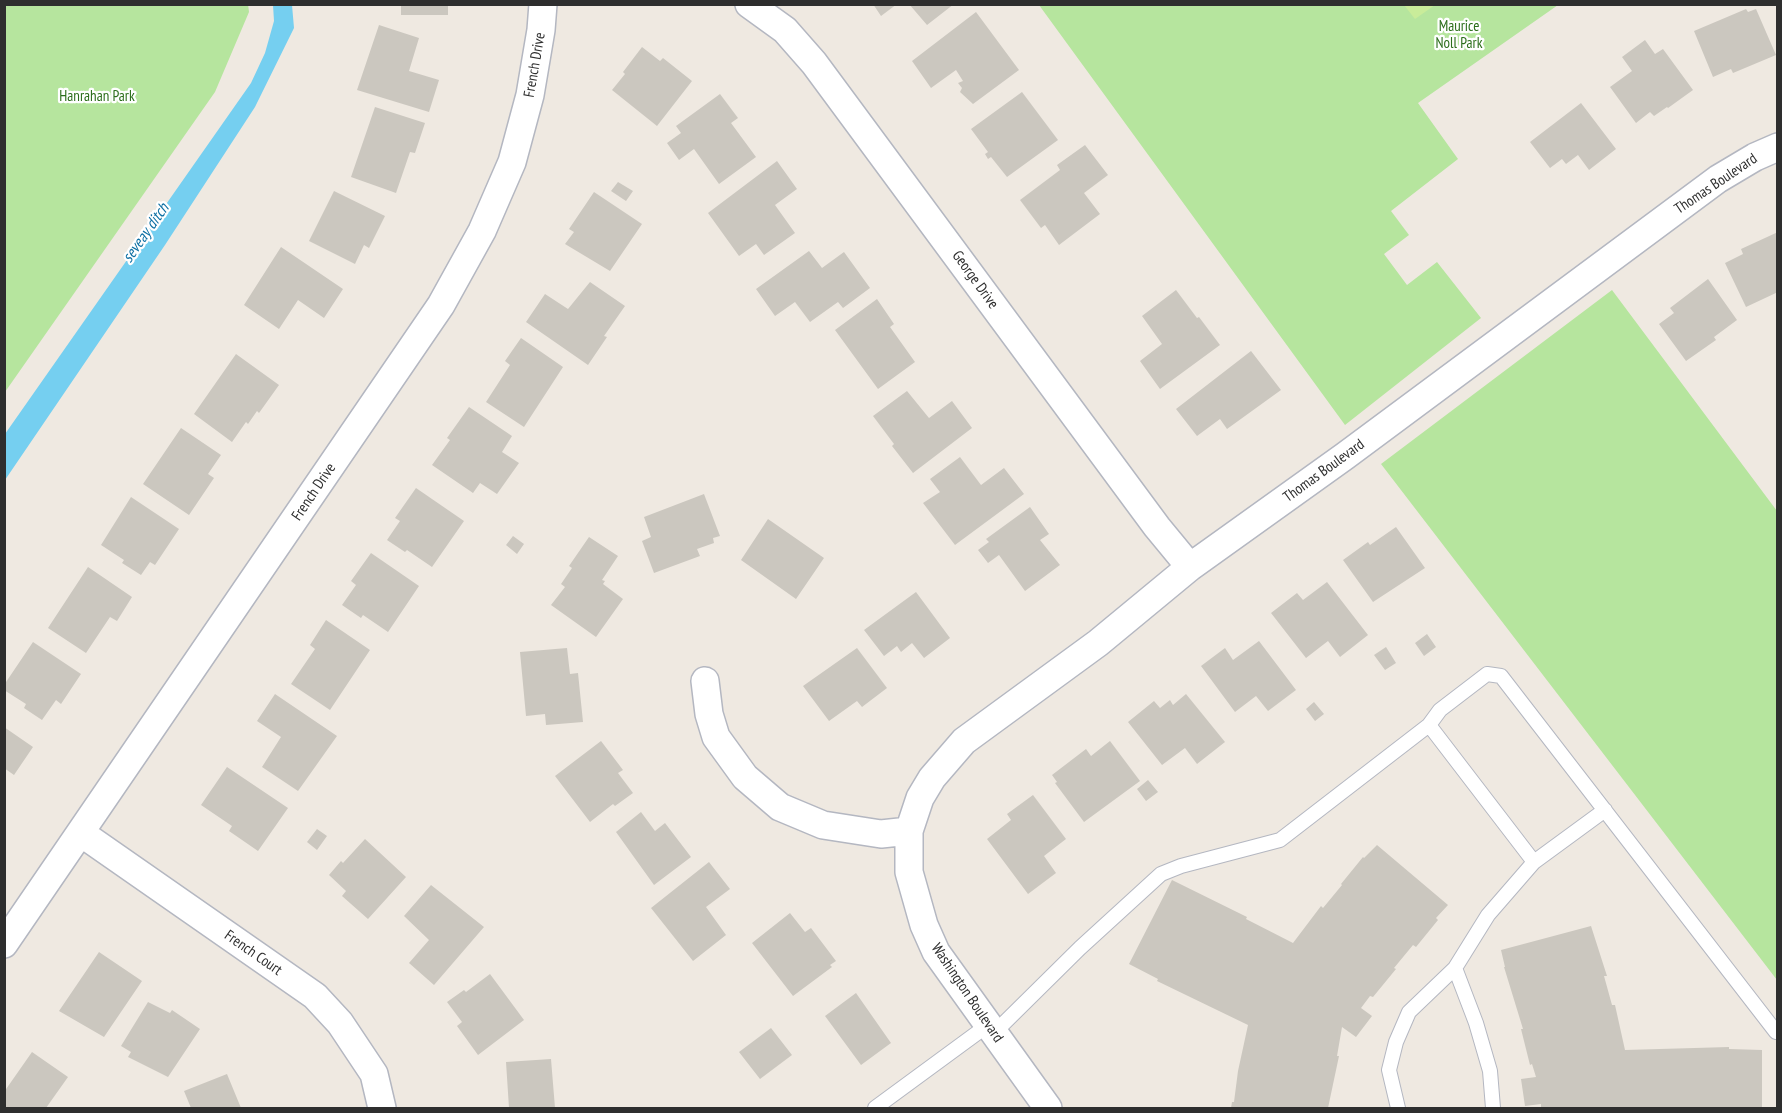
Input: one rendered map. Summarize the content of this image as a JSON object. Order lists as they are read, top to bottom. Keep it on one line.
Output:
{"streets":{"street":["French Drive","Thomas Boulevard","George Drive","French Court","Washington Boulevard"]},"crossings":[["French Drive","French Court"],["Thomas Boulevard","George Drive"],["Thomas Boulevard","Washington Boulevard"]],"water":["seveay ditch"],"parks":["Maurice Noll Park","Hanrahan Park"]}
